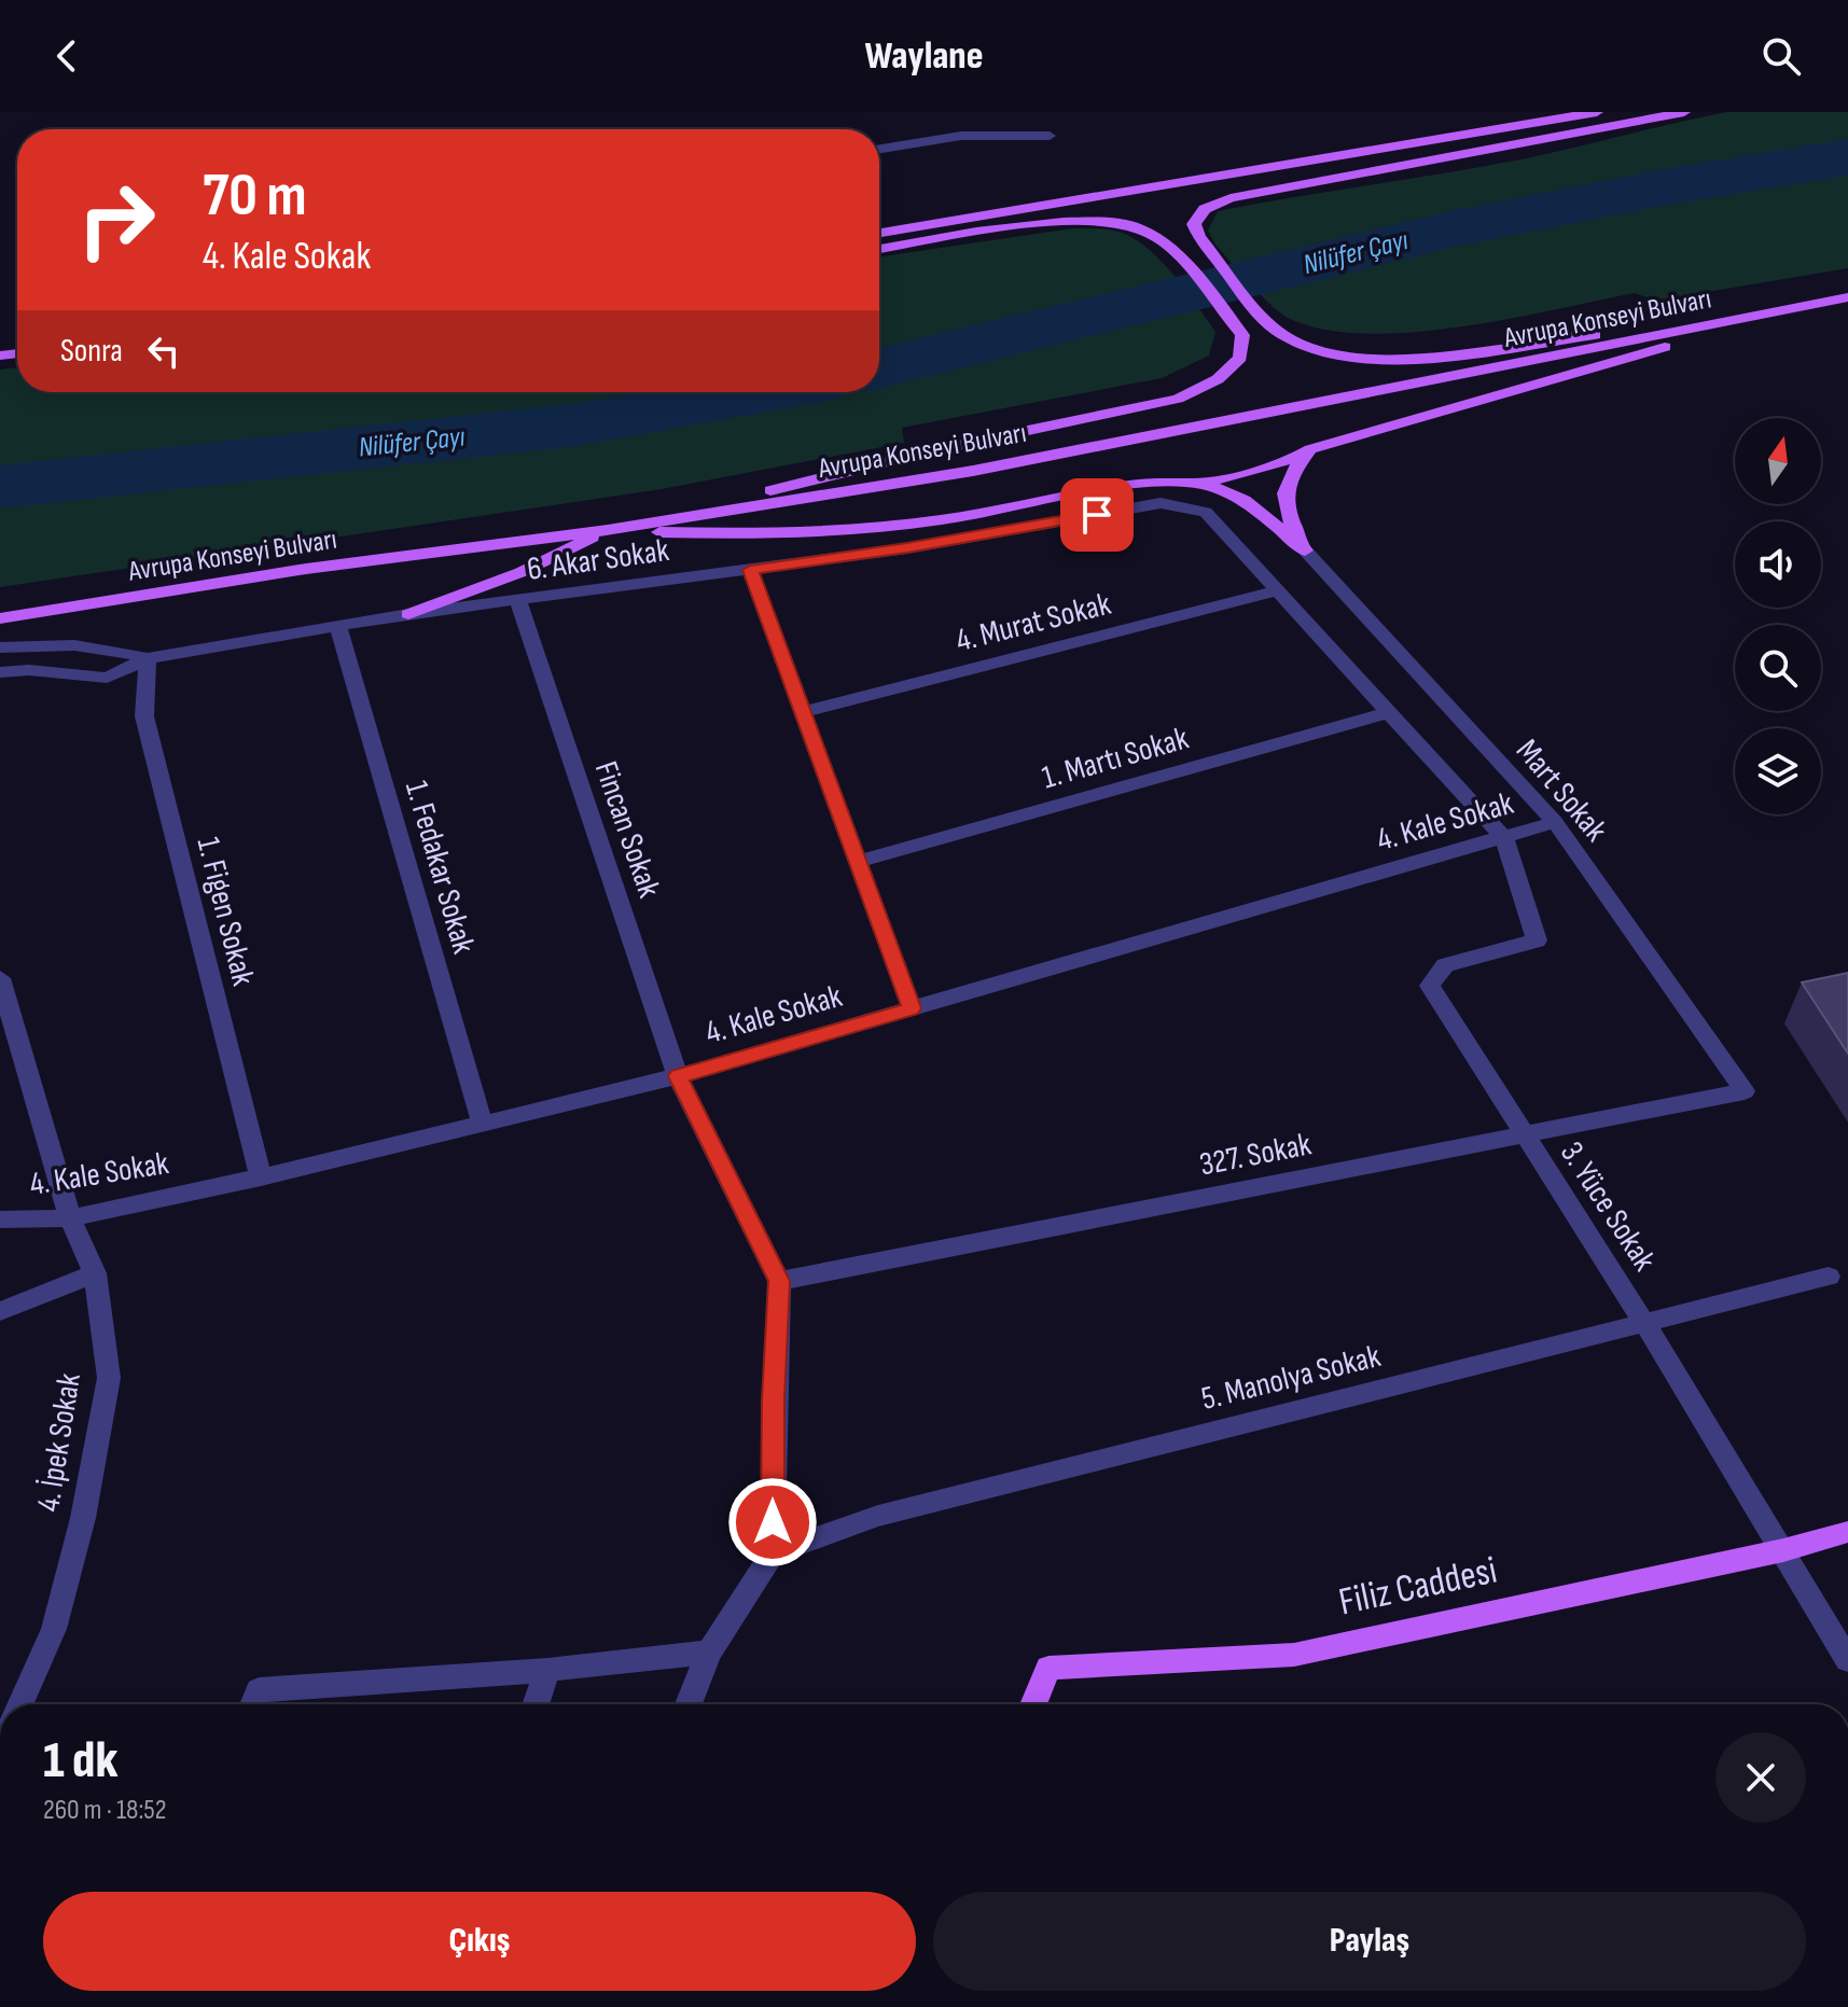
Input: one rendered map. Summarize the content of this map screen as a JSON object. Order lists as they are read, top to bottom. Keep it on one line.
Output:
{"streets":{"main road":["Avrupa Konseyi Bulvarı","Filiz Caddesi"],"street":["6. Akar Sokak","4. Murat Sokak","1. Martı Sokak","Mart Sokak","4. Kale Sokak","Fincan Sokak","1. Fedakar Sokak","1. Figen Sokak","327. Sokak","3. Yüce Sokak","5. Manolya Sokak","4. İpek Sokak"]},"crossings":[["6. Akar Sokak","4. Murat Sokak"],["6. Akar Sokak","Fincan Sokak"],["6. Akar Sokak","1. Fedakar Sokak"],["6. Akar Sokak","1. Figen Sokak"],["Mart Sokak","4. Kale Sokak"],["Mart Sokak","327. Sokak"],["4. Kale Sokak","Fincan Sokak"],["4. Kale Sokak","1. Fedakar Sokak"],["4. Kale Sokak","1. Figen Sokak"],["4. Kale Sokak","3. Yüce Sokak"],["4. Kale Sokak","4. İpek Sokak"],["Fincan Sokak","327. Sokak"],["327. Sokak","3. Yüce Sokak"],["3. Yüce Sokak","5. Manolya Sokak"],["3. Yüce Sokak","Filiz Caddesi"]],"water":["Nilüfer Çayı"],"north":"top","page":{"header":"Waylane","turn":["70 m","4. Kale Sokak"],"then":"Sonra","heading":["1 dk","260 m · 18:52"],"buttons":["Çıkış","Paylaş"]}}
